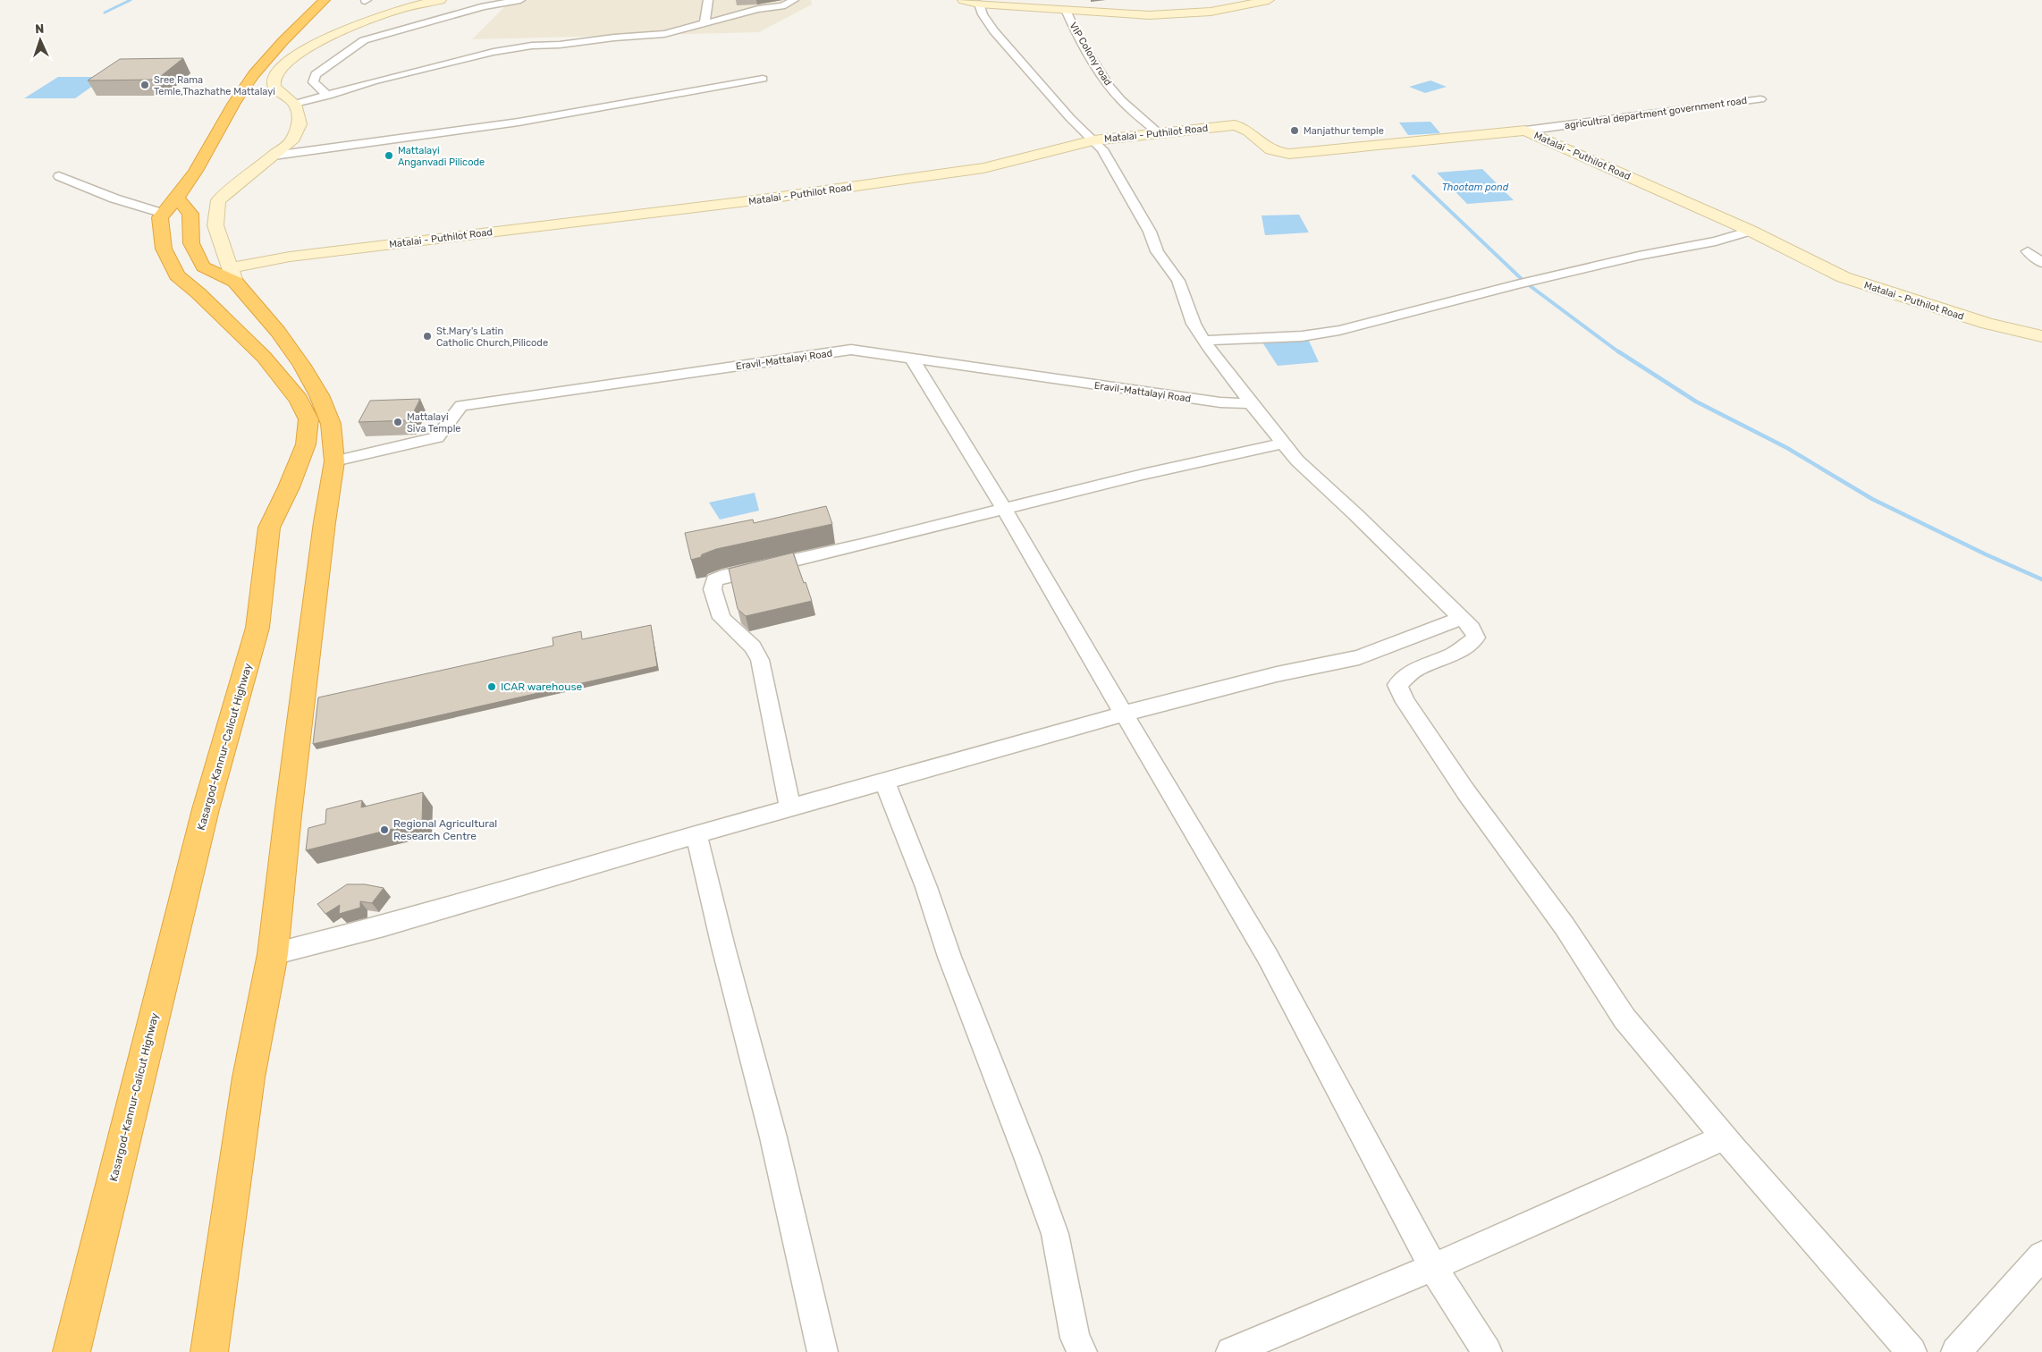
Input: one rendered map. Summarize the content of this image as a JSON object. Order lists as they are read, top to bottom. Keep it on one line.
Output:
{"streets":{"highway":["Kasargod-Kannur-Calicut Highway"],"street":["VIP Colony road","agricultral department government road","Matalai - Puthilot Road","Eravil-Mattalayi Road"]},"crossings":[["VIP Colony road","Matalai - Puthilot Road"],["agricultral department government road","Matalai - Puthilot Road"]],"water":["Thootam pond"],"places":["Sree Rama Temle,Thazhathe Mattalayi","Manjathur temple","Mattalayi Anganvadi Pilicode","St.Mary's Latin Catholic Church,Pilicode","Mattalayi Siva Temple","ICAR warehouse","Regional Agricultural Research Centre"],"north":"top"}
